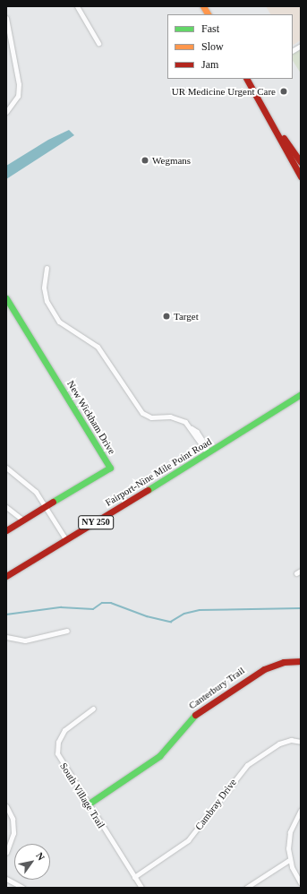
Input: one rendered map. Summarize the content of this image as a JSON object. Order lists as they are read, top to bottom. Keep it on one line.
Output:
{"streets":{"street":["New Wickham Drive","Fairport-Nine Mile Point Road","NY 250","Canterbury Trail","South Village Trail","Cambray Drive"]},"crossings":[["Canterbury Trail","South Village Trail"],["South Village Trail","Cambray Drive"]],"places":["UR Medicine Urgent Care","Wegmans","Target"],"legend":["Fast","Slow","Jam"],"north":"top right"}
